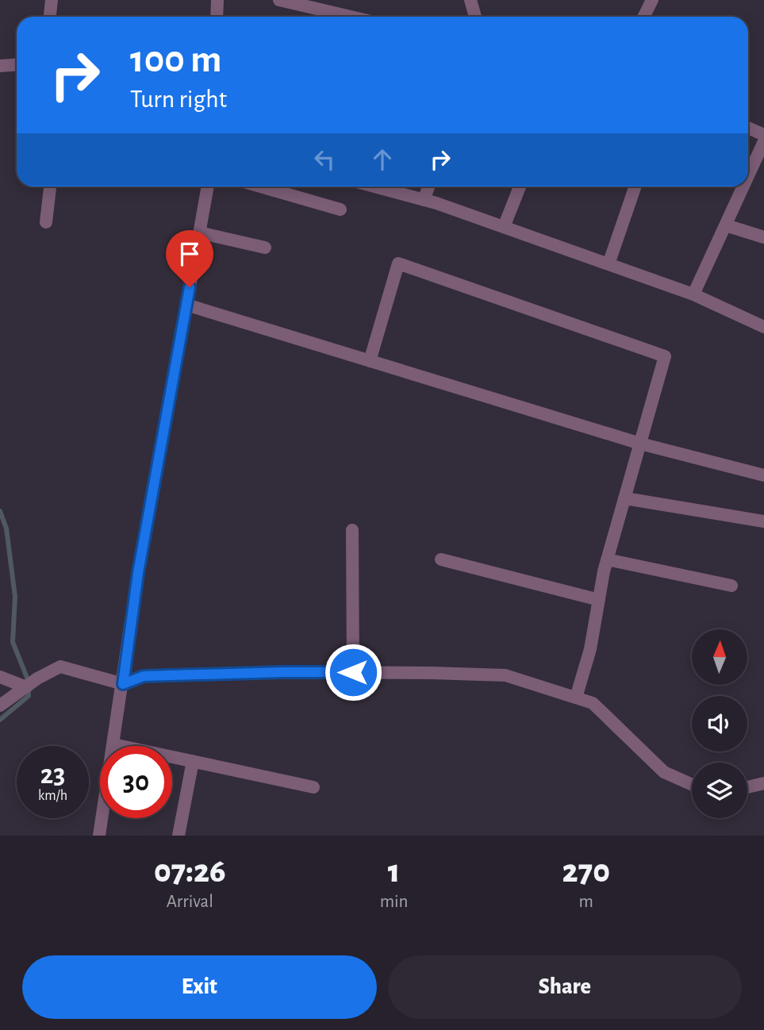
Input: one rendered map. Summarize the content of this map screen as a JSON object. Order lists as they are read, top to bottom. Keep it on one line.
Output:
{"north":"top","page":{"turn":["100 m","Turn right"],"speed":"23 km/h","limit":"30","eta":["07:26","Arrival","1","min","270","m"],"buttons":["Exit","Share"]}}
